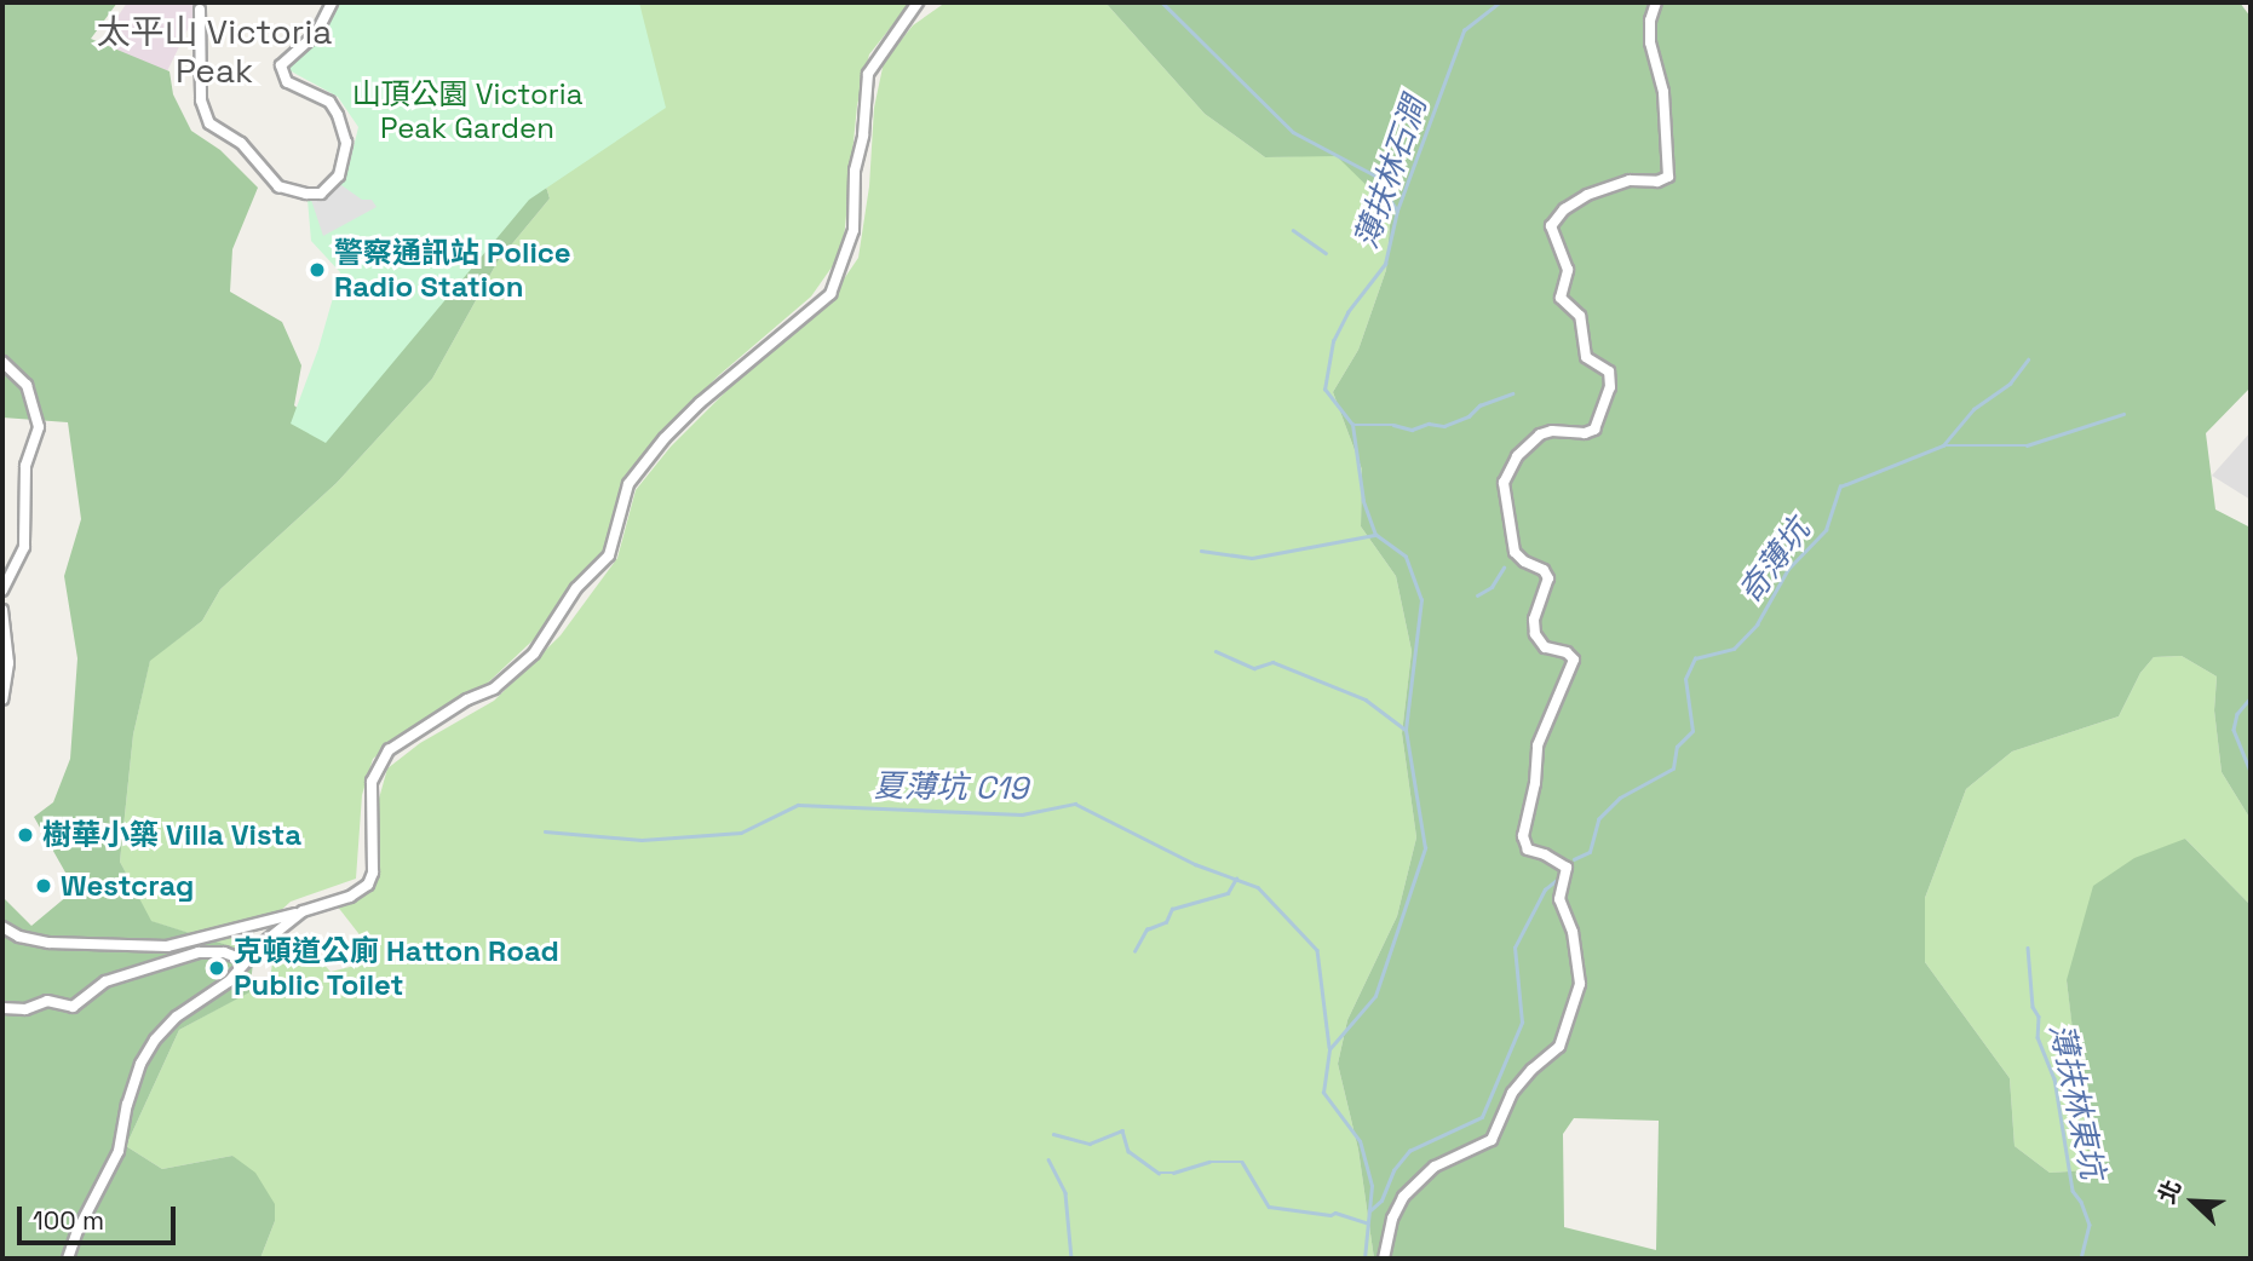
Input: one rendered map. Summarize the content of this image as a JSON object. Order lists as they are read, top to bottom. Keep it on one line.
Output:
{"districts":["太平山 Victoria Peak"],"water":["薄扶林石澗","奇薄坑","夏薄坑 C19","薄扶林東坑"],"parks":["山頂公園 Victoria Peak Garden"],"places":["警察通訊站 Police Radio Station","樹華小築 Villa Vista","Westcrag","克頓道公廁 Hatton Road Public Toilet"],"scale_bar":"100 m","north":"top left"}
